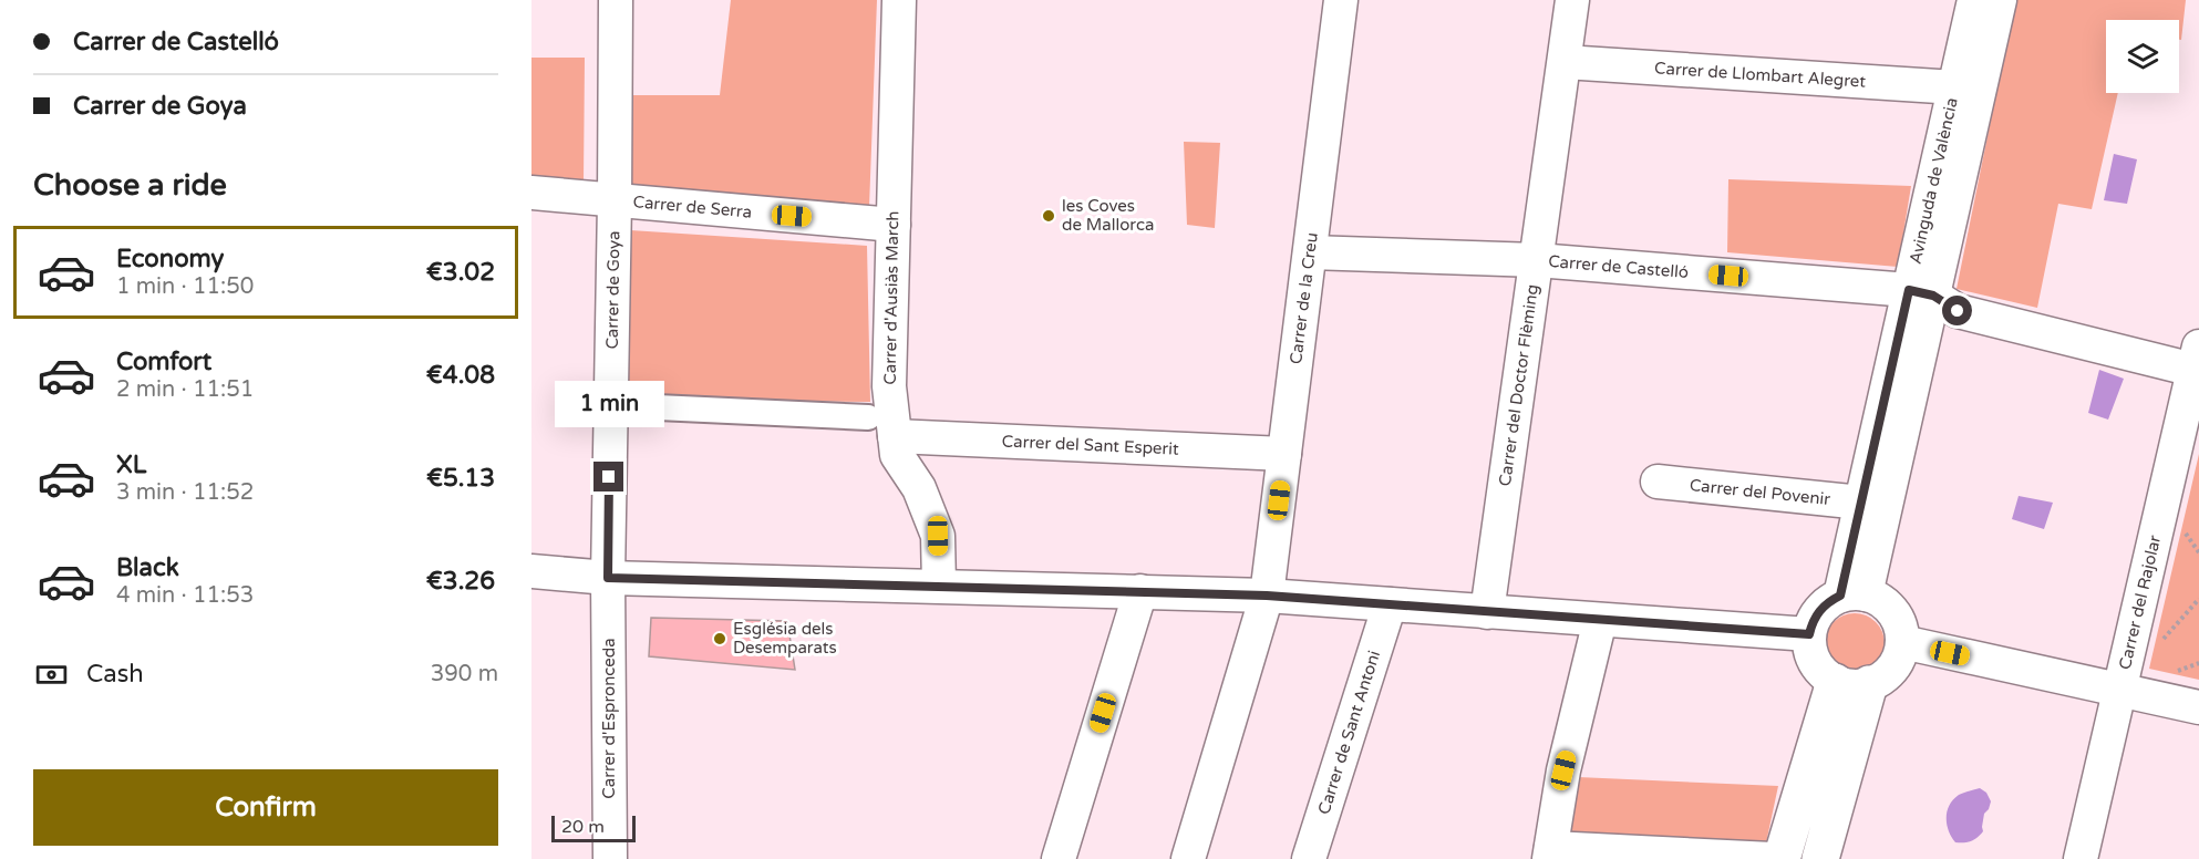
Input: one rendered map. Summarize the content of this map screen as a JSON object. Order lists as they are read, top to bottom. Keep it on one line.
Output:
{"streets":{"street":["Carrer de Llombart Alegret","Avinguda de València","Carrer de Serra","Carrer de Castelló","Carrer de Goya","Carrer d'Ausiàs March","Carrer de la Creu","Carrer del Doctor Flèming","Carrer del Sant Esperit","Carrer del Povenir","Carrer del Rajolar","Carrer d'Espronceda","Carrer de Sant Antoni"]},"crossings":[["Carrer de Llombart Alegret","Avinguda de València"],["Carrer de Llombart Alegret","Carrer del Doctor Flèming"],["Avinguda de València","Carrer de Castelló"],["Avinguda de València","Carrer del Povenir"],["Carrer de Serra","Carrer de Goya"],["Carrer de Serra","Carrer d'Ausiàs March"],["Carrer de Castelló","Carrer de la Creu"],["Carrer de Castelló","Carrer del Doctor Flèming"],["Carrer de Castelló","Carrer del Rajolar"],["Carrer de Goya","Carrer d'Espronceda"],["Carrer d'Ausiàs March","Carrer del Sant Esperit"],["Carrer de la Creu","Carrer del Sant Esperit"]],"places":["les Coves de Mallorca","Església dels Desemparats"],"scale_bar":"20 m","page":{"banner":["Carrer de Castelló","Carrer de Goya"],"heading":"Choose a ride","list":[{"name":"Economy","note":"1 min · 11:50","value":"€3.02"},{"name":"Comfort","note":"2 min · 11:51","value":"€4.08"},{"name":"XL","note":"3 min · 11:52","value":"€5.13"},{"name":"Black","note":"4 min · 11:53","value":"€3.26"}],"bubble":"1 min","pay":["Cash","390 m"],"buttons":"Confirm","scale":"20 m"}}
